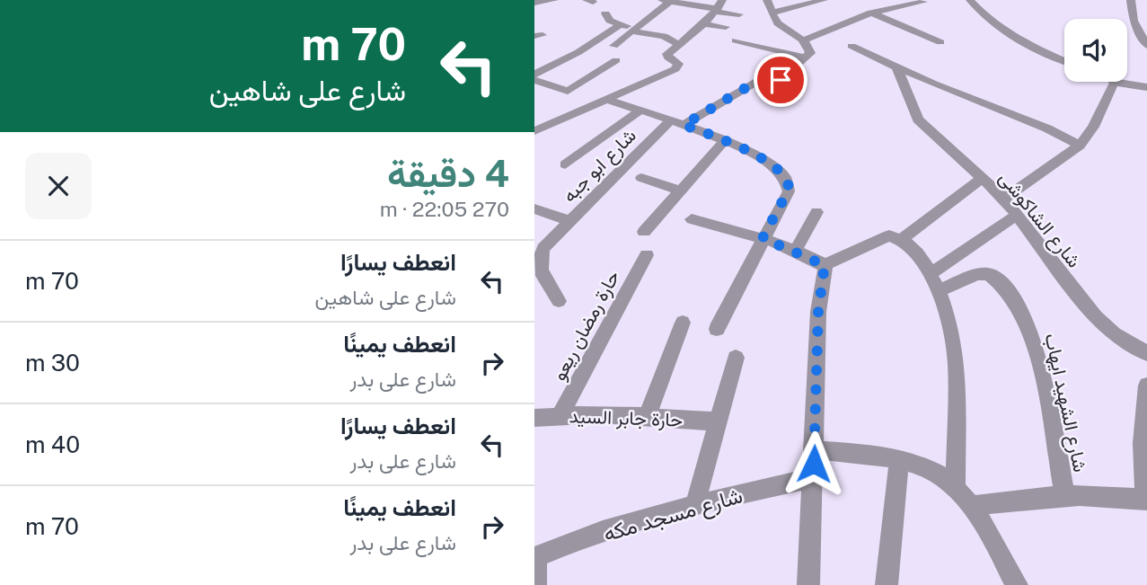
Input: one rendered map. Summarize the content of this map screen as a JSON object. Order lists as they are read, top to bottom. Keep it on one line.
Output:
{"streets":{"street":["شارع ابو جبه","شارع الشاكوشى","حارة رمضان ريعو","شارع الشهيد ايهاب","حارة جابر السيد","شارع مسجد مكه"]},"crossings":[["حارة رمضان ريعو","حارة جابر السيد"]],"page":{"turn":["70 m","شارع على شاهين"],"heading":["4 دقيقة","270 m · 22:05"],"list":[{"name":"انعطف يسارًا","note":"شارع على شاهين","value":"70 m"},{"name":"انعطف يمينًا","note":"شارع على بدر","value":"30 m"},{"name":"انعطف يسارًا","note":"شارع على بدر","value":"40 m"},{"name":"انعطف يمينًا","note":"شارع على بدر","value":"70 m"}]}}
